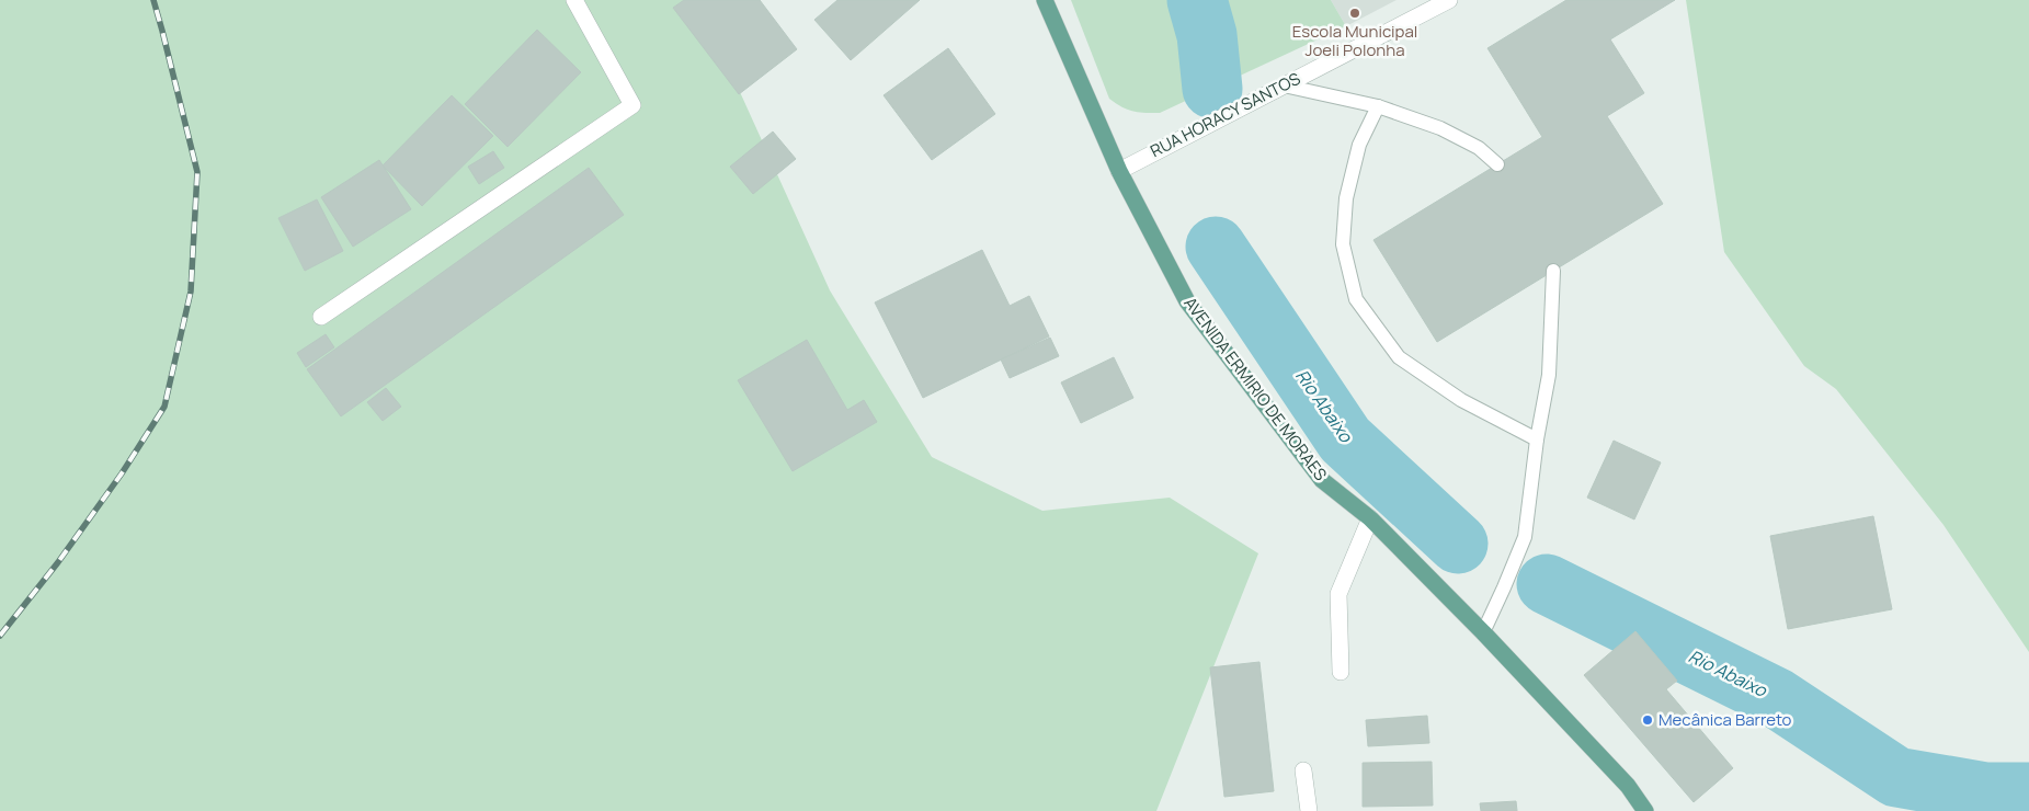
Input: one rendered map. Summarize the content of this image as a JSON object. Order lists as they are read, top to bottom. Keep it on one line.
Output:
{"streets":{"main road":["AVENIDA ERMIRIO DE MORAES"],"street":["RUA HORACY SANTOS"]},"crossings":[["RUA HORACY SANTOS","AVENIDA ERMIRIO DE MORAES"]],"water":["Rio Abaixo"],"places":["Escola Municipal Joeli Polonha","Mecânica Barreto"]}
